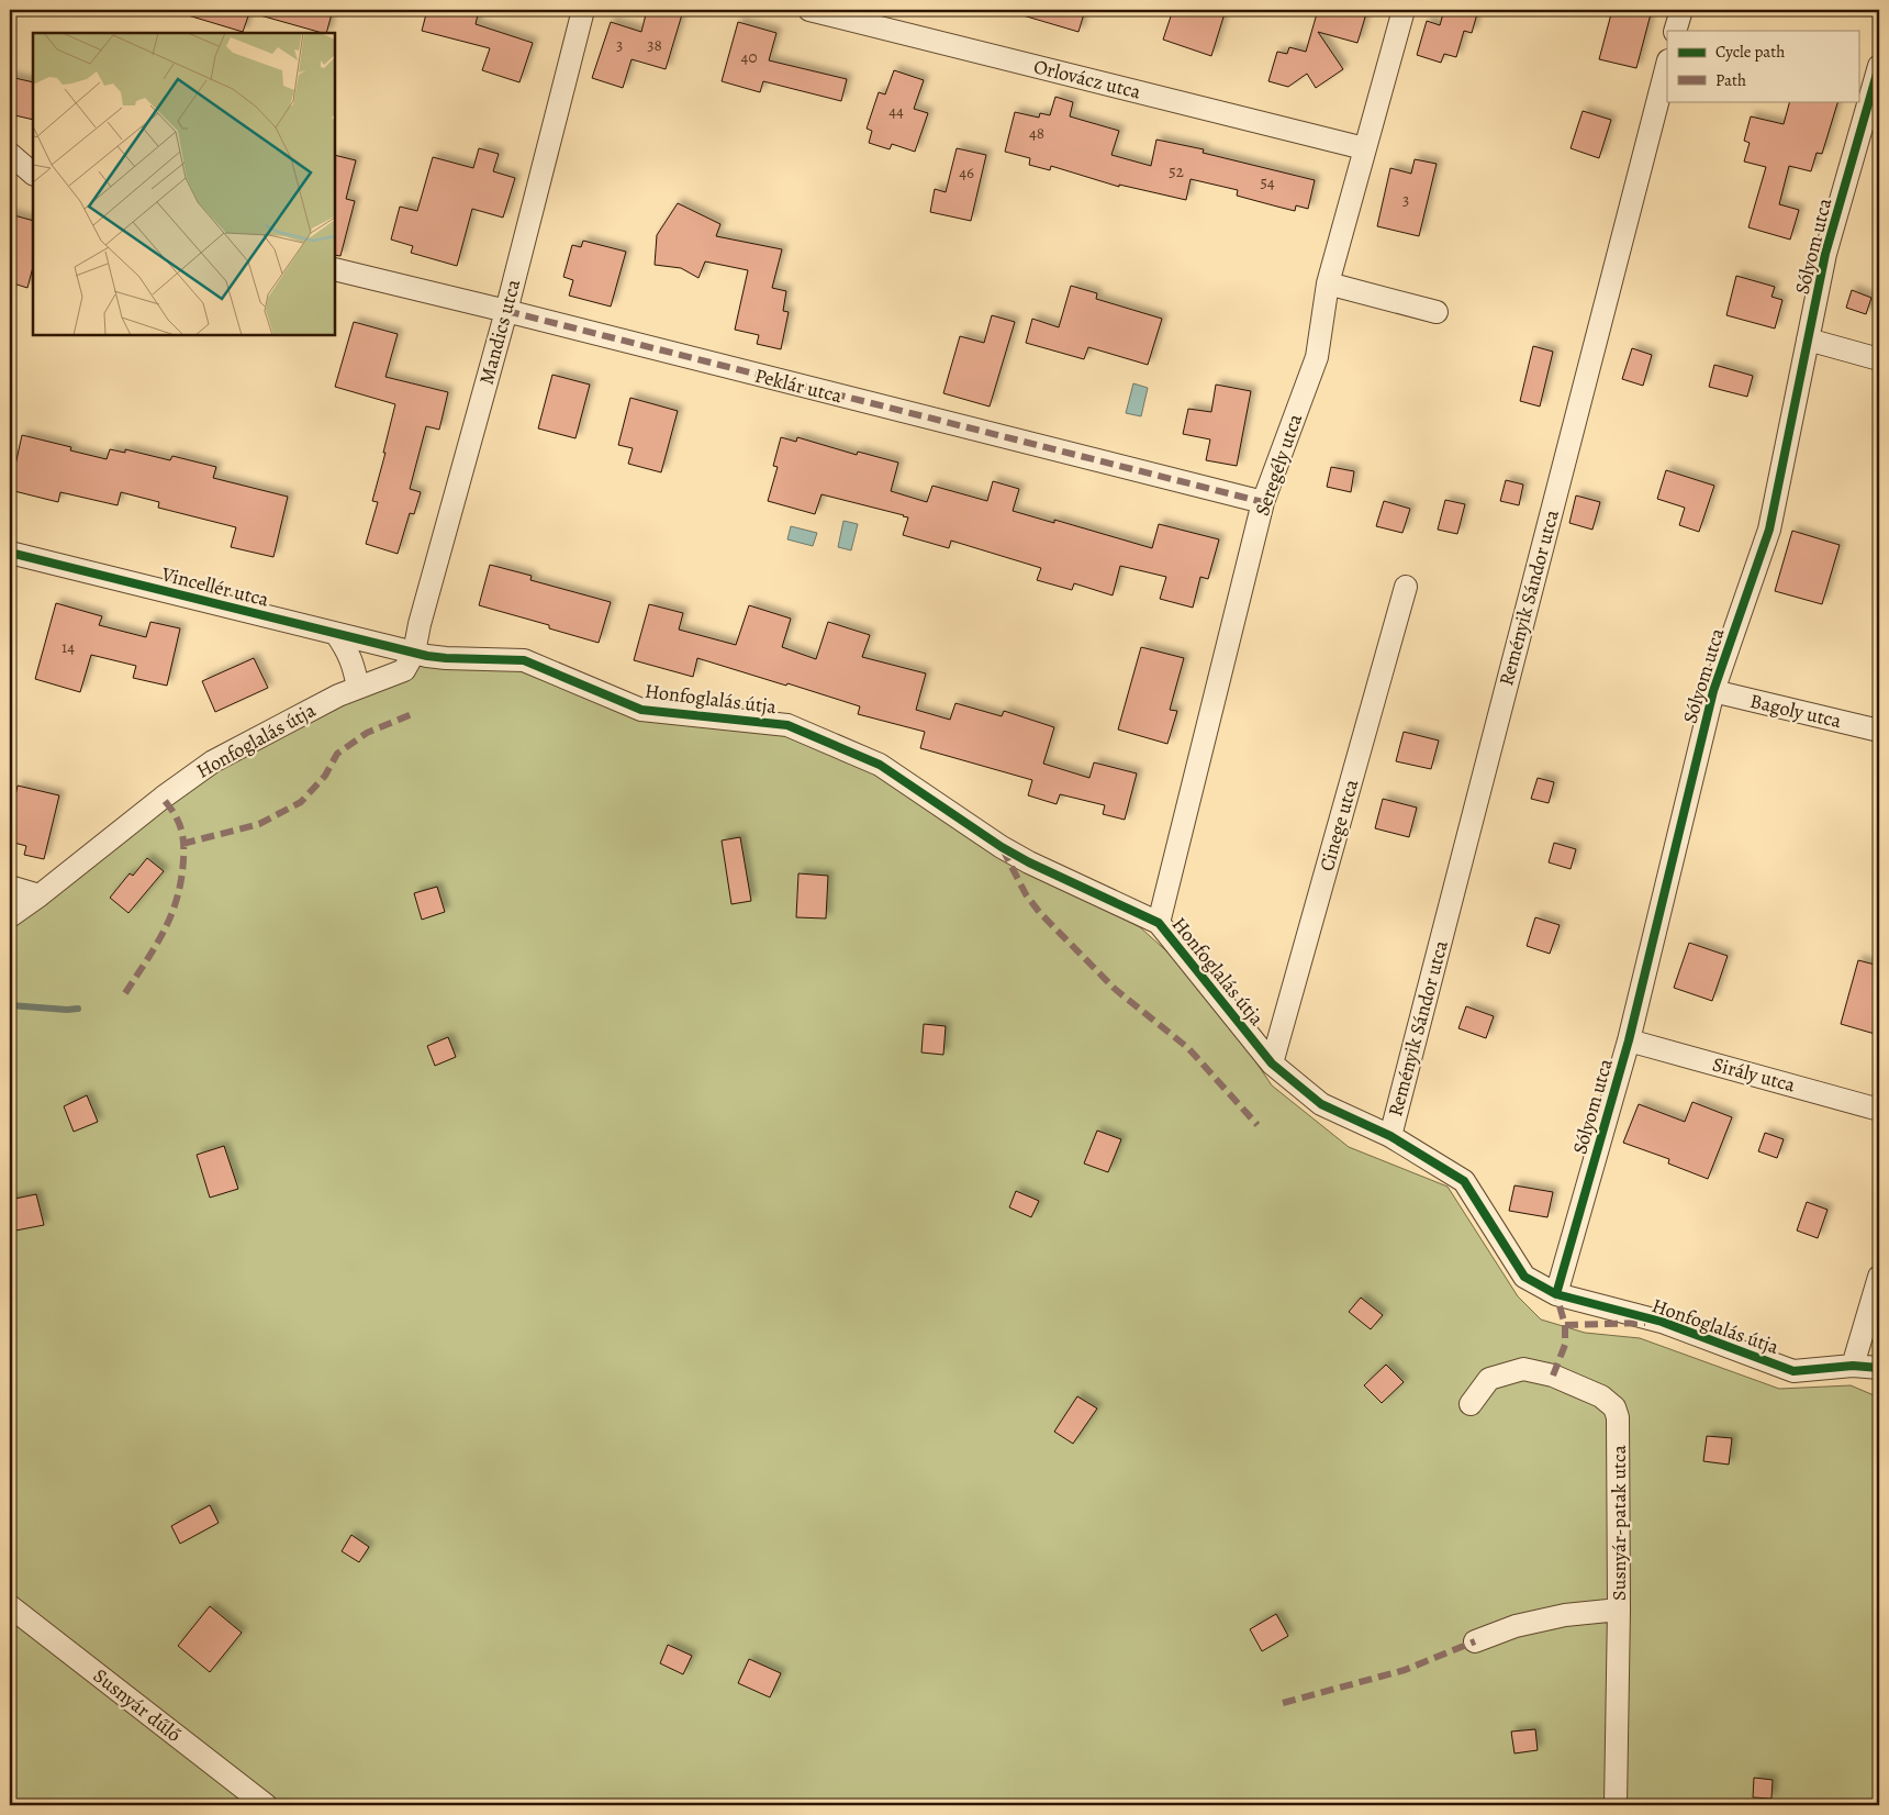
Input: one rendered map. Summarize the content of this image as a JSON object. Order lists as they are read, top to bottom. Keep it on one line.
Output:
{"streets":{"street":["Orlovácz utca","Sólyom utca","Mandics utca","Peklár utca","Seregély utca","Vincellér utca","Reményik Sándor utca","Honfoglalás útja","Bagoly utca","Cinege utca","Sirály utca","Susnyár-patak utca","Susnyár dűlő"]},"crossings":[["Orlovácz utca","Seregély utca"],["Sólyom utca","Honfoglalás útja"],["Sólyom utca","Bagoly utca"],["Sólyom utca","Sirály utca"],["Mandics utca","Peklár utca"],["Mandics utca","Vincellér utca"],["Mandics utca","Honfoglalás útja"],["Peklár utca","Seregély utca"],["Seregély utca","Honfoglalás útja"],["Vincellér utca","Honfoglalás útja"],["Reményik Sándor utca","Honfoglalás útja"],["Honfoglalás útja","Cinege utca"]],"house_numbers":["3","38","40","44","48","52","46","54","3","14"],"legend":["Cycle path","Path"]}
